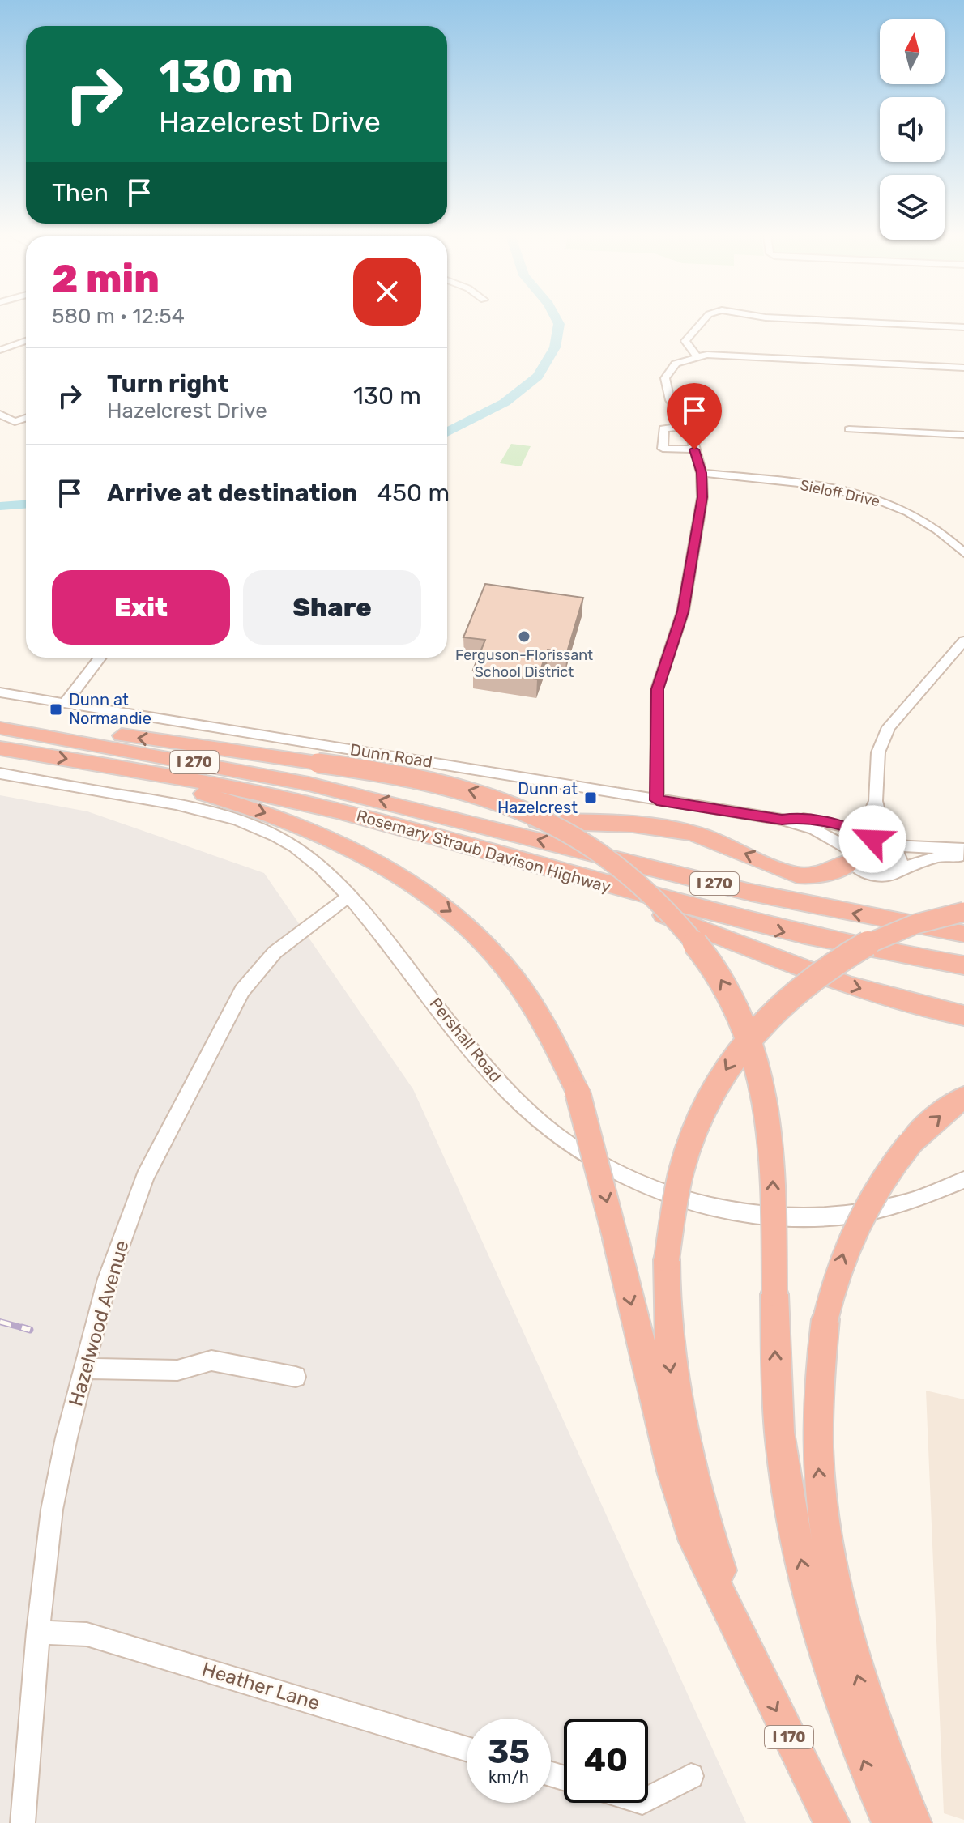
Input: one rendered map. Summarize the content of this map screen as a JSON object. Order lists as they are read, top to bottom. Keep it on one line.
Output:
{"streets":{"highway":["I 270","Rosemary Straub Davison Highway","I 170"],"street":["Sieloff Drive","Dunn Road","Pershall Road","Hazelwood Avenue","Heather Lane"]},"crossings":[["Pershall Road","Hazelwood Avenue"],["Hazelwood Avenue","Heather Lane"]],"places":{"other":["Ferguson-Florissant School District"],"transit":["Dunn at Normandie","Dunn at Hazelcrest"]},"north":"top","page":{"turn":["130 m","Hazelcrest Drive"],"then":"Then","heading":["2 min","580 m · 12:54"],"list":[{"name":"Turn right","note":"Hazelcrest Drive","value":"130 m"},{"name":"Arrive at destination","value":"450 m"}],"buttons":["Exit","Share"],"speed":"35 km/h","limit":"40"}}
